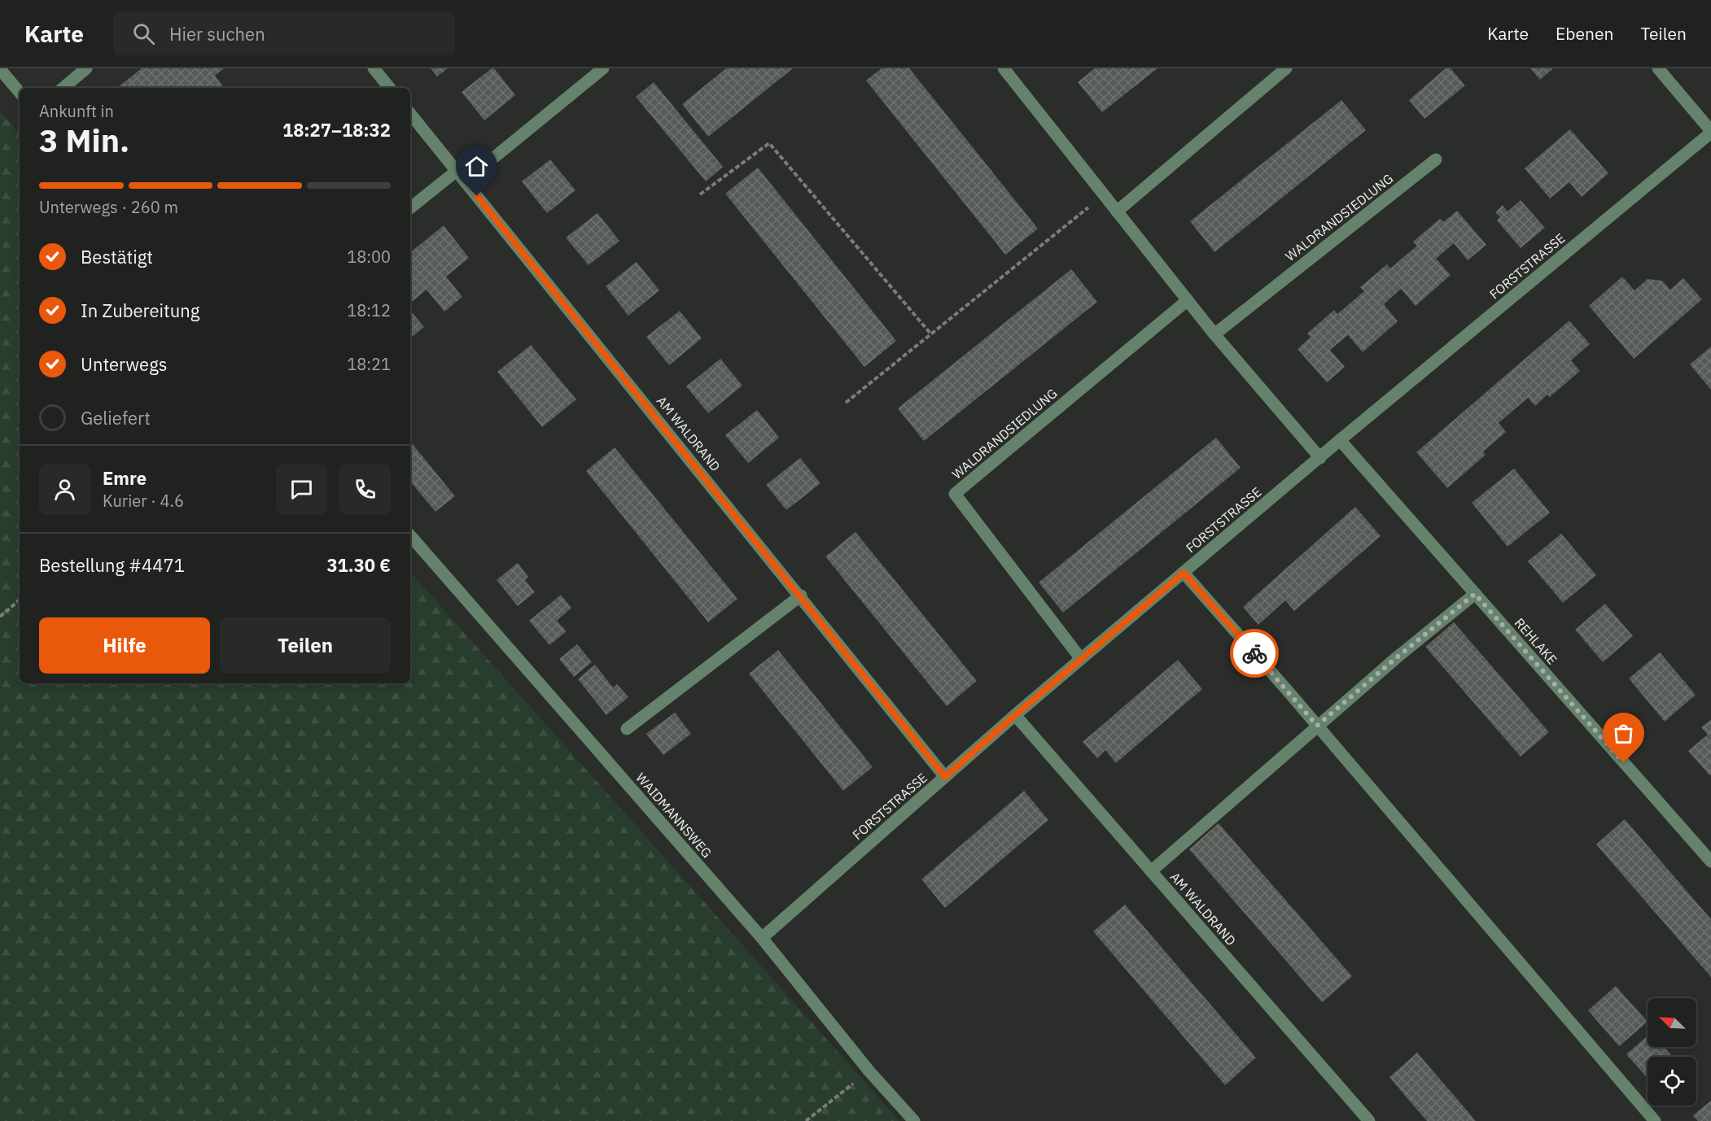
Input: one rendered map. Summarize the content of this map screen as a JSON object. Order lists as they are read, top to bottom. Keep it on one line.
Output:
{"streets":{"street":["WALDRANDSIEDLUNG","FORSTSTRASSE","AM WALDRAND","REHLAKE","WAIDMANNSWEG"]},"crossings":[["WALDRANDSIEDLUNG","FORSTSTRASSE"],["FORSTSTRASSE","AM WALDRAND"],["FORSTSTRASSE","REHLAKE"],["FORSTSTRASSE","WAIDMANNSWEG"]],"north":"top left","page":{"header":"Karte","search":"Hier suchen","nav":["Karte","Ebenen","Teilen"],"heading":["3 Min.","Ankunft in","18:27–18:32"],"panel":["Emre","Kurier · 4.6","Bestellung #4471","31.30 €"],"bar":"Unterwegs · 260 m","list":[["Bestätigt","18:00"],["In Zubereitung","18:12"],["Unterwegs","18:21"],"Geliefert"],"buttons":["Hilfe","Teilen"]}}
